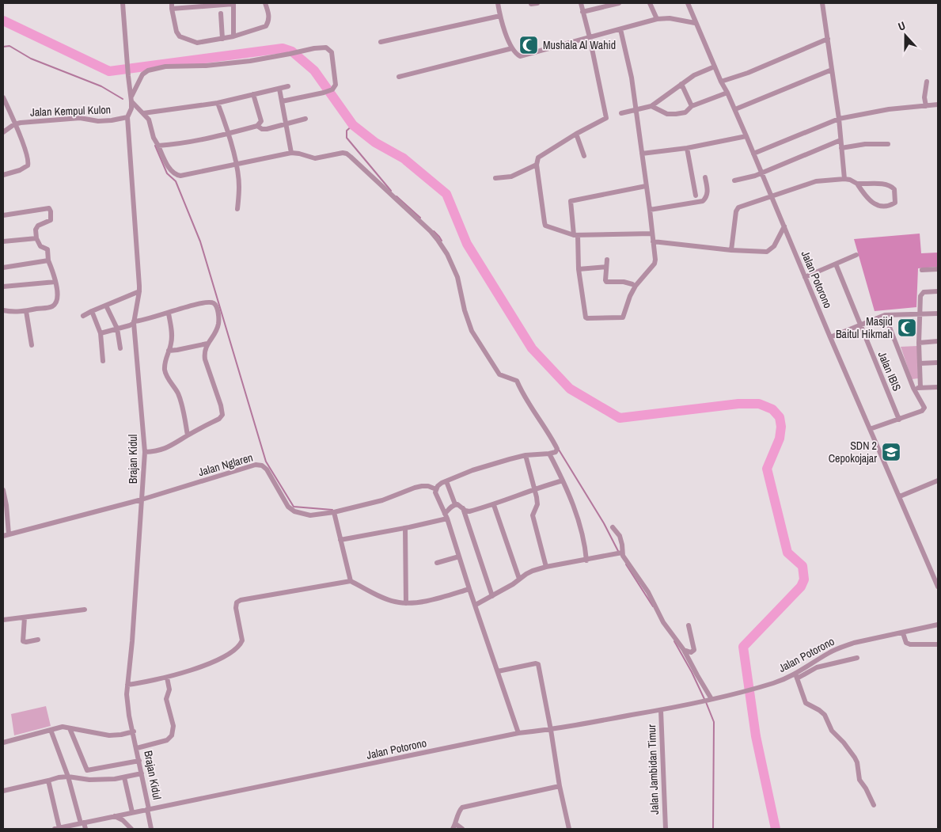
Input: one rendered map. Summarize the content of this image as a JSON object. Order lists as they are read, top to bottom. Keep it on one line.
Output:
{"streets":{"street":["Jalan Kempul Kulon","Jalan Potorono","Jalan IBIS","Brajan Kidul","Jalan Nglaren","Jalan Jambidan Timur"]},"crossings":[["Jalan Kempul Kulon","Brajan Kidul"],["Jalan Potorono","Brajan Kidul"],["Jalan Potorono","Jalan Jambidan Timur"],["Brajan Kidul","Jalan Nglaren"]],"places":{"mosque":["Mushala Al Wahid","Masjid Baitul Hikmah"],"school or university":["SDN 2 Cepokojajar"]},"north":"top"}
